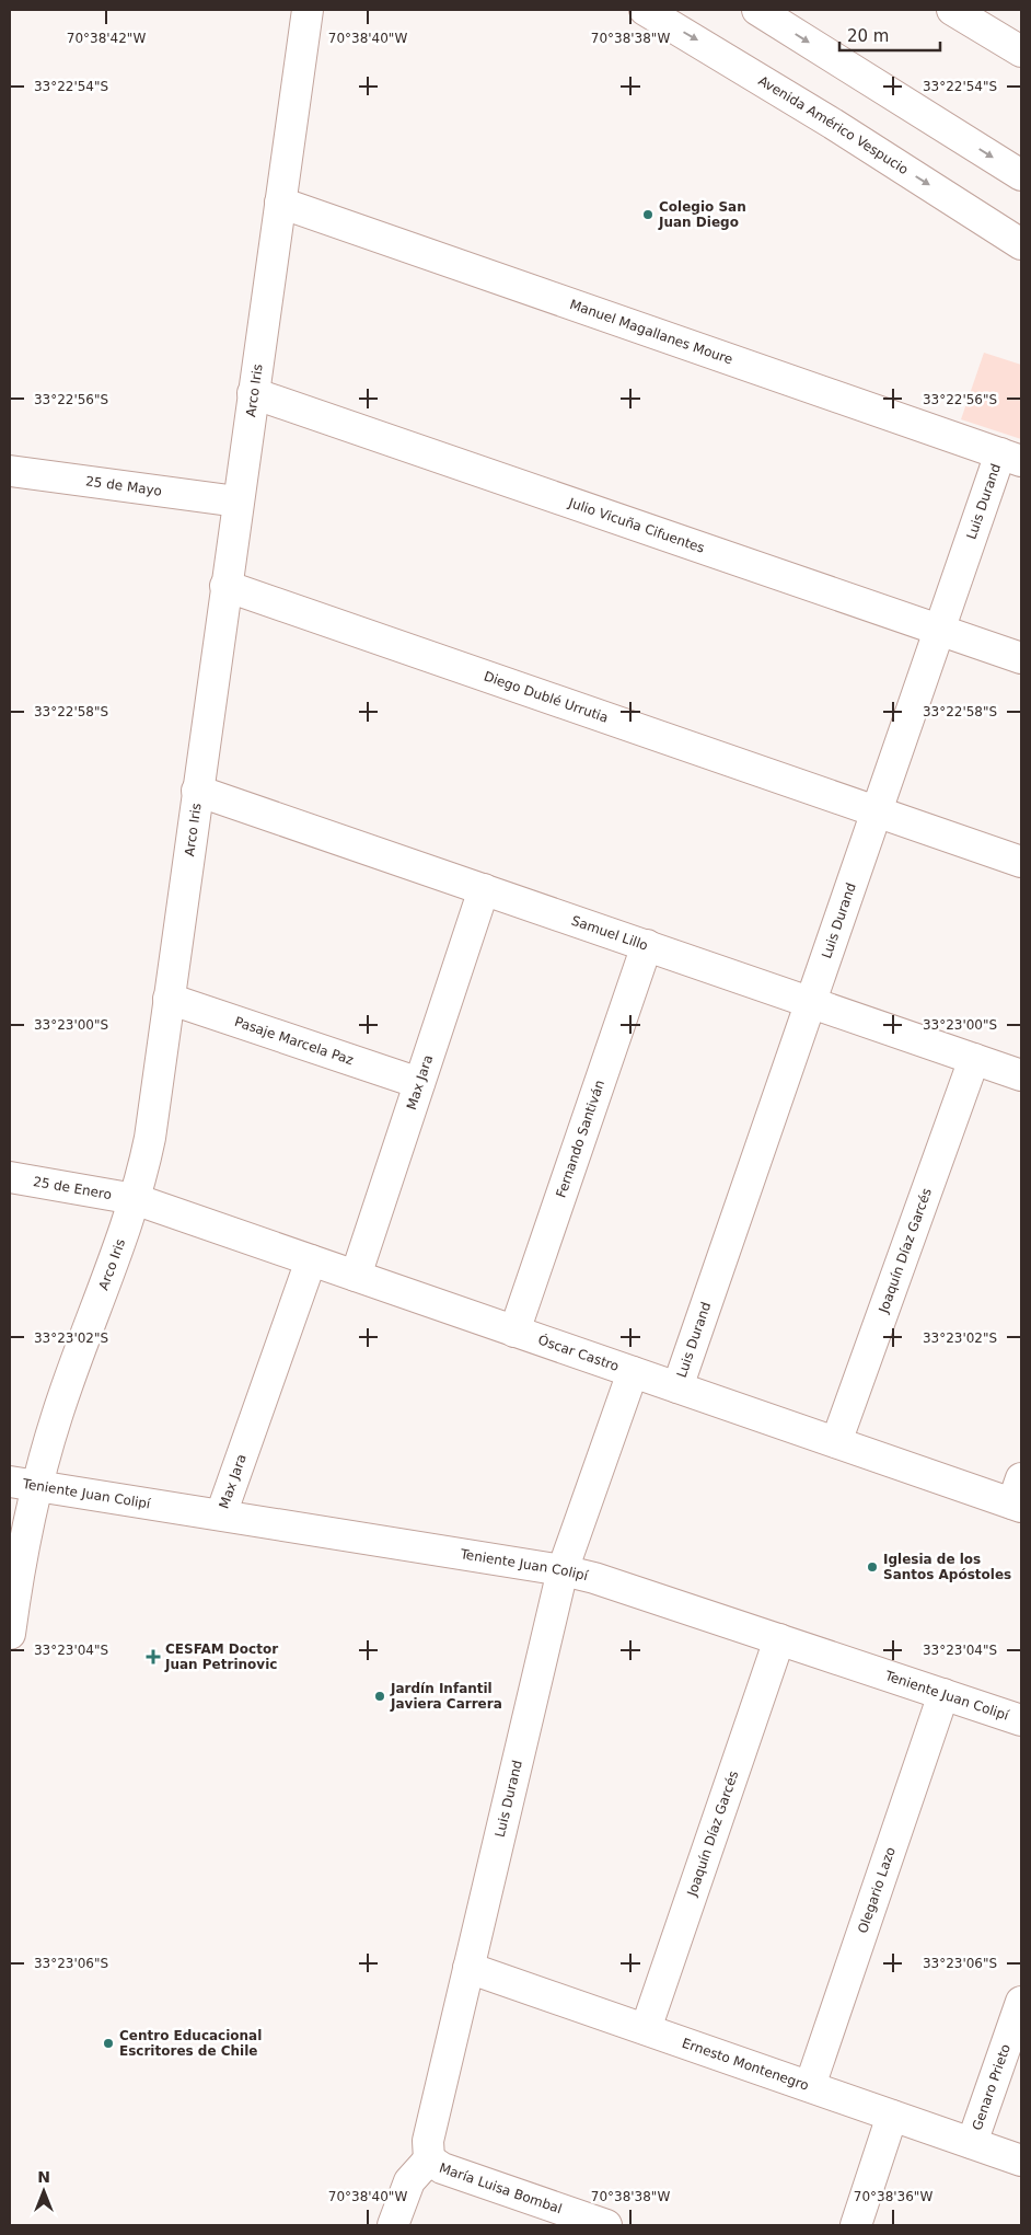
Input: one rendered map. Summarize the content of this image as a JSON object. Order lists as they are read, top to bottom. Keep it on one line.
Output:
{"streets":{"main road":["Avenida Américo Vespucio","Manuel Magallanes Moure","Arco Iris","25 de Mayo","Luis Durand","Julio Vicuña Cifuentes","Diego Dublé Urrutia","Samuel Lillo","Pasaje Marcela Paz","Max Jara","Fernando Santiván","25 de Enero","Joaquín Díaz Garcés","Óscar Castro","Teniente Juan Colipí","Olegario Lazo","Ernesto Montenegro","Genaro Prieto","María Luisa Bombal"]},"crossings":[["Manuel Magallanes Moure","Arco Iris"],["Manuel Magallanes Moure","Luis Durand"],["Arco Iris","25 de Mayo"],["Arco Iris","Julio Vicuña Cifuentes"],["Arco Iris","Diego Dublé Urrutia"],["Arco Iris","Samuel Lillo"],["Arco Iris","Pasaje Marcela Paz"],["Arco Iris","25 de Enero"],["Arco Iris","Óscar Castro"],["Arco Iris","Teniente Juan Colipí"],["Luis Durand","Julio Vicuña Cifuentes"],["Luis Durand","Diego Dublé Urrutia"],["Luis Durand","Samuel Lillo"],["Luis Durand","Óscar Castro"],["Luis Durand","Teniente Juan Colipí"],["Luis Durand","Ernesto Montenegro"],["Luis Durand","María Luisa Bombal"],["Samuel Lillo","Max Jara"],["Samuel Lillo","Fernando Santiván"],["Samuel Lillo","Joaquín Díaz Garcés"],["Pasaje Marcela Paz","Max Jara"],["Max Jara","Óscar Castro"],["Max Jara","Teniente Juan Colipí"],["Fernando Santiván","Óscar Castro"],["25 de Enero","Óscar Castro"],["Joaquín Díaz Garcés","Óscar Castro"],["Joaquín Díaz Garcés","Teniente Juan Colipí"],["Joaquín Díaz Garcés","Ernesto Montenegro"],["Teniente Juan Colipí","Olegario Lazo"],["Olegario Lazo","Ernesto Montenegro"],["Ernesto Montenegro","Genaro Prieto"]],"places":{"other":["Colegio San Juan Diego","Iglesia de los Santos Apóstoles","Jardín Infantil Javiera Carrera","Centro Educacional Escritores de Chile"],"health":["CESFAM Doctor Juan Petrinovic"]},"scale_bar":"20 m","north":"top","coordinates":["70°38'42\"W","70°38'40\"W","70°38'38\"W","33°22'54\"S","33°22'56\"S","33°22'58\"S","33°23'00\"S","33°23'02\"S","33°23'04\"S","33°23'06\"S","70°38'36\"W"]}
